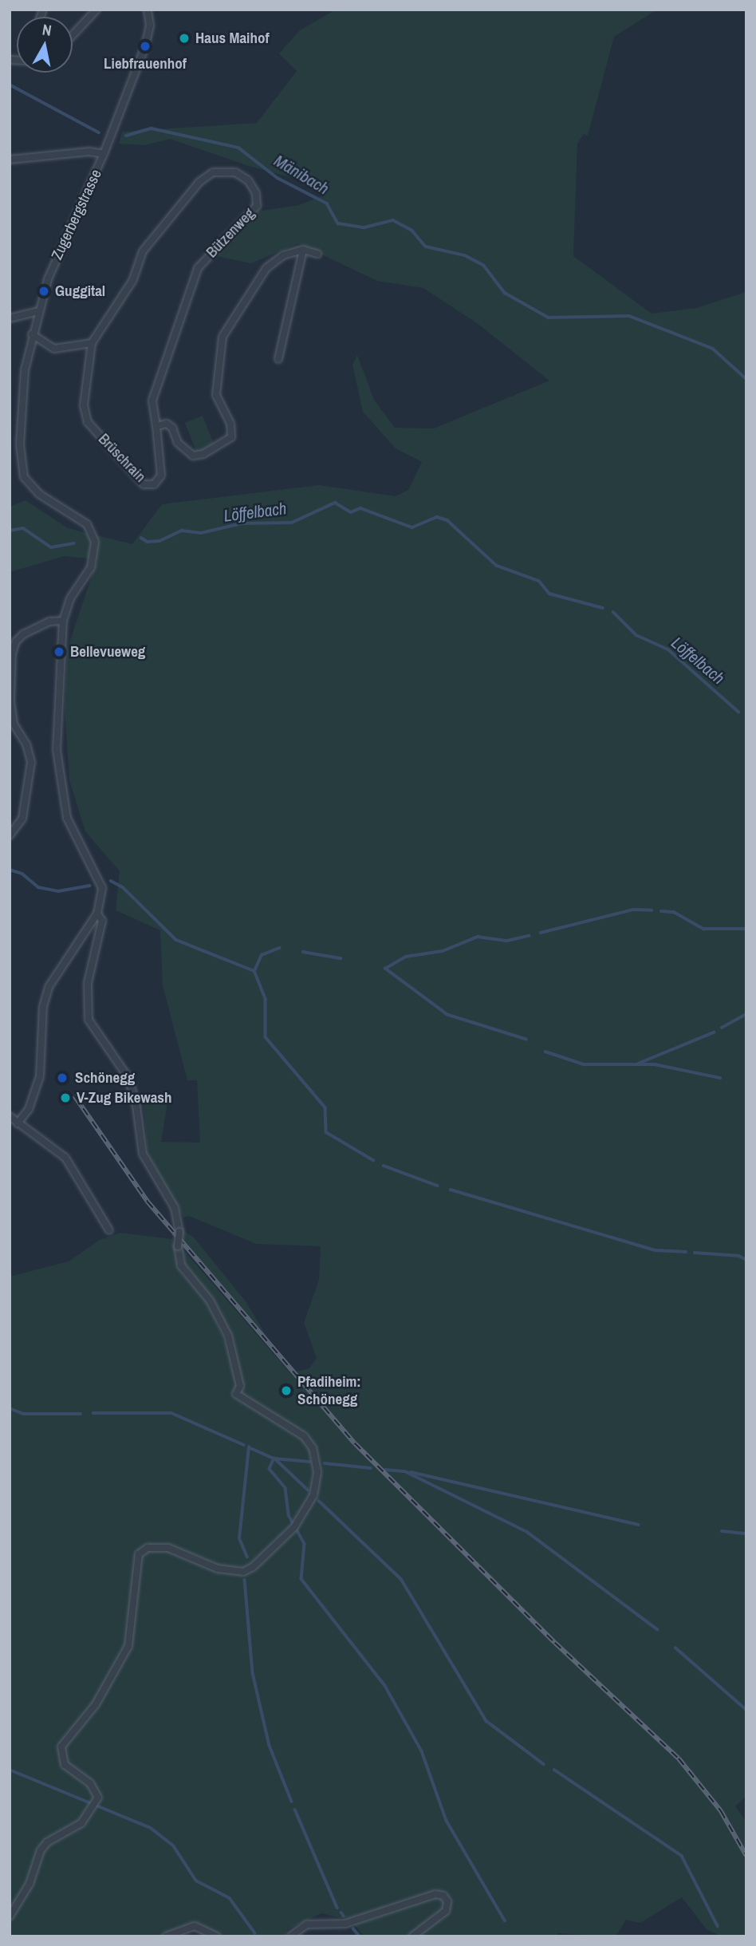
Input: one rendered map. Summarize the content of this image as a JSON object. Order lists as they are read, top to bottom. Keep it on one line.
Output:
{"streets":{"street":["Zugerbergstrasse","Bützenweg","Brüschrain"]},"crossings":[["Bützenweg","Brüschrain"]],"water":["Mänibach","Löffelbach"],"places":["Haus Maihof","Liebfrauenhof","Guggital","Bellevueweg","Schönegg","V-Zug Bikewash","Pfadiheim: Schönegg"],"north":"top"}
